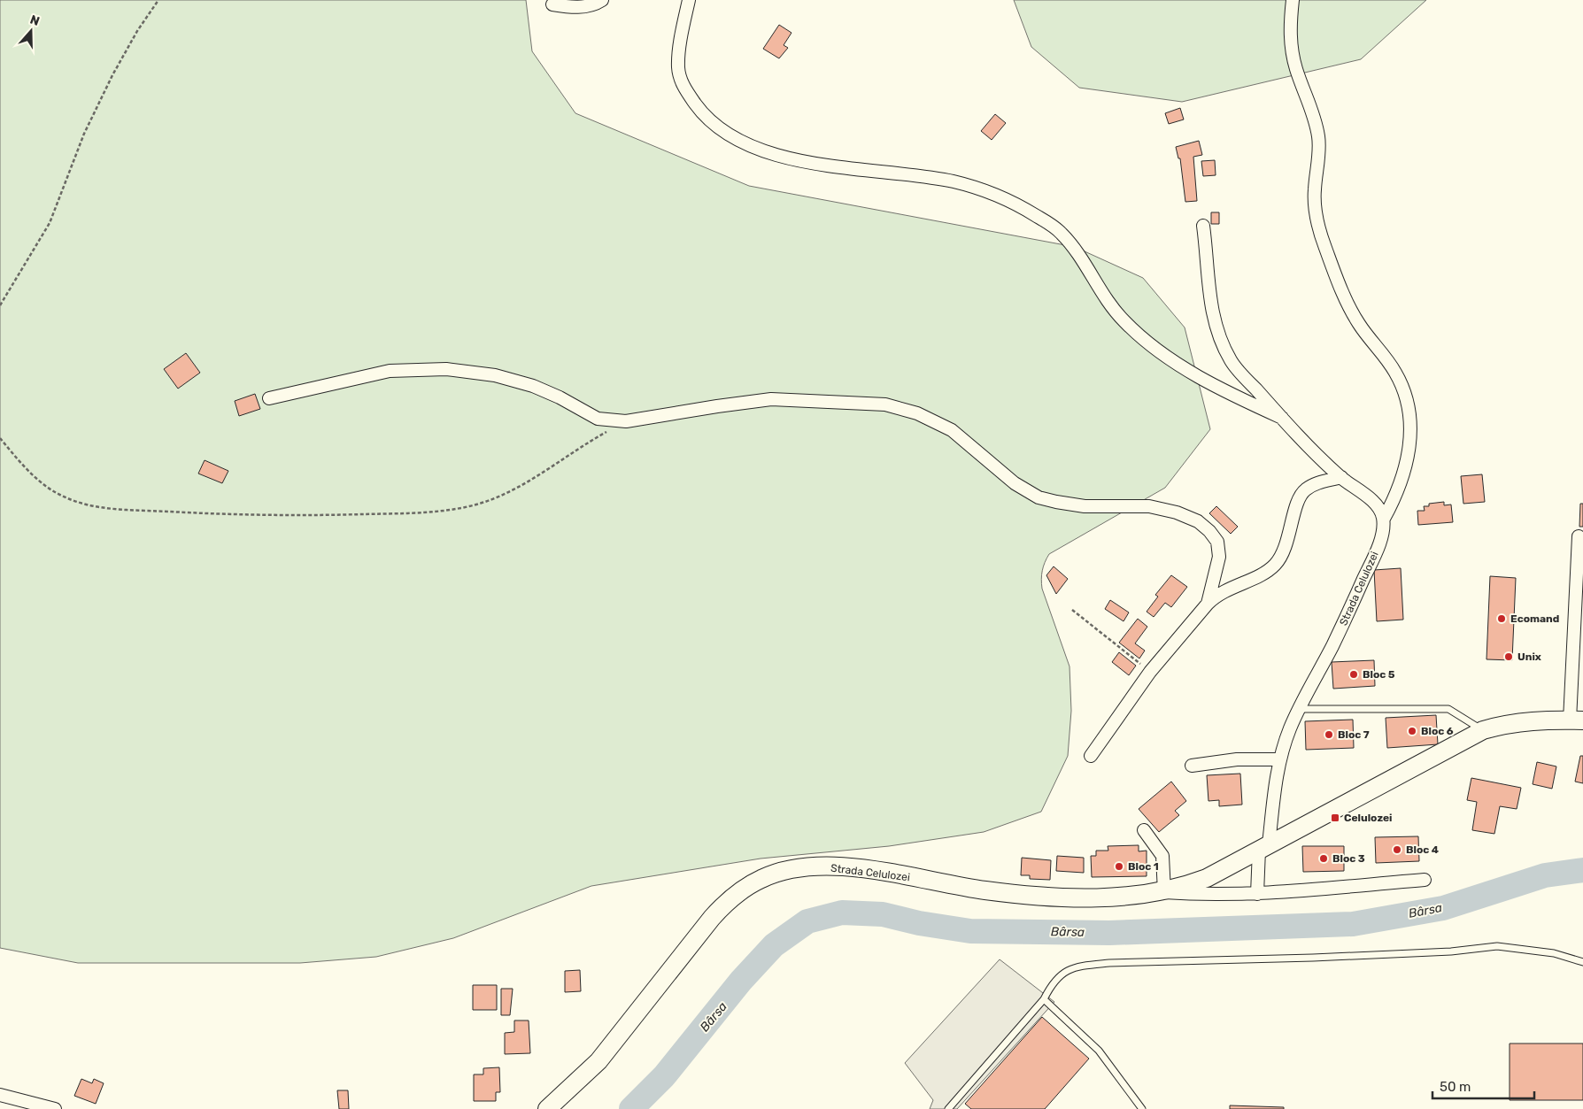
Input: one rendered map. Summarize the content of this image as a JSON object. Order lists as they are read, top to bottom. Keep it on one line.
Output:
{"streets":{"street":["Strada Celulozei"]},"water":["Bârsa"],"places":{"other":["Ecomand","Unix","Bloc 5","Bloc 6","Bloc 7","Bloc 4","Bloc 3","Bloc 1"],"transit":["Celulozei"]},"scale_bar":"50 m","north":"top"}
